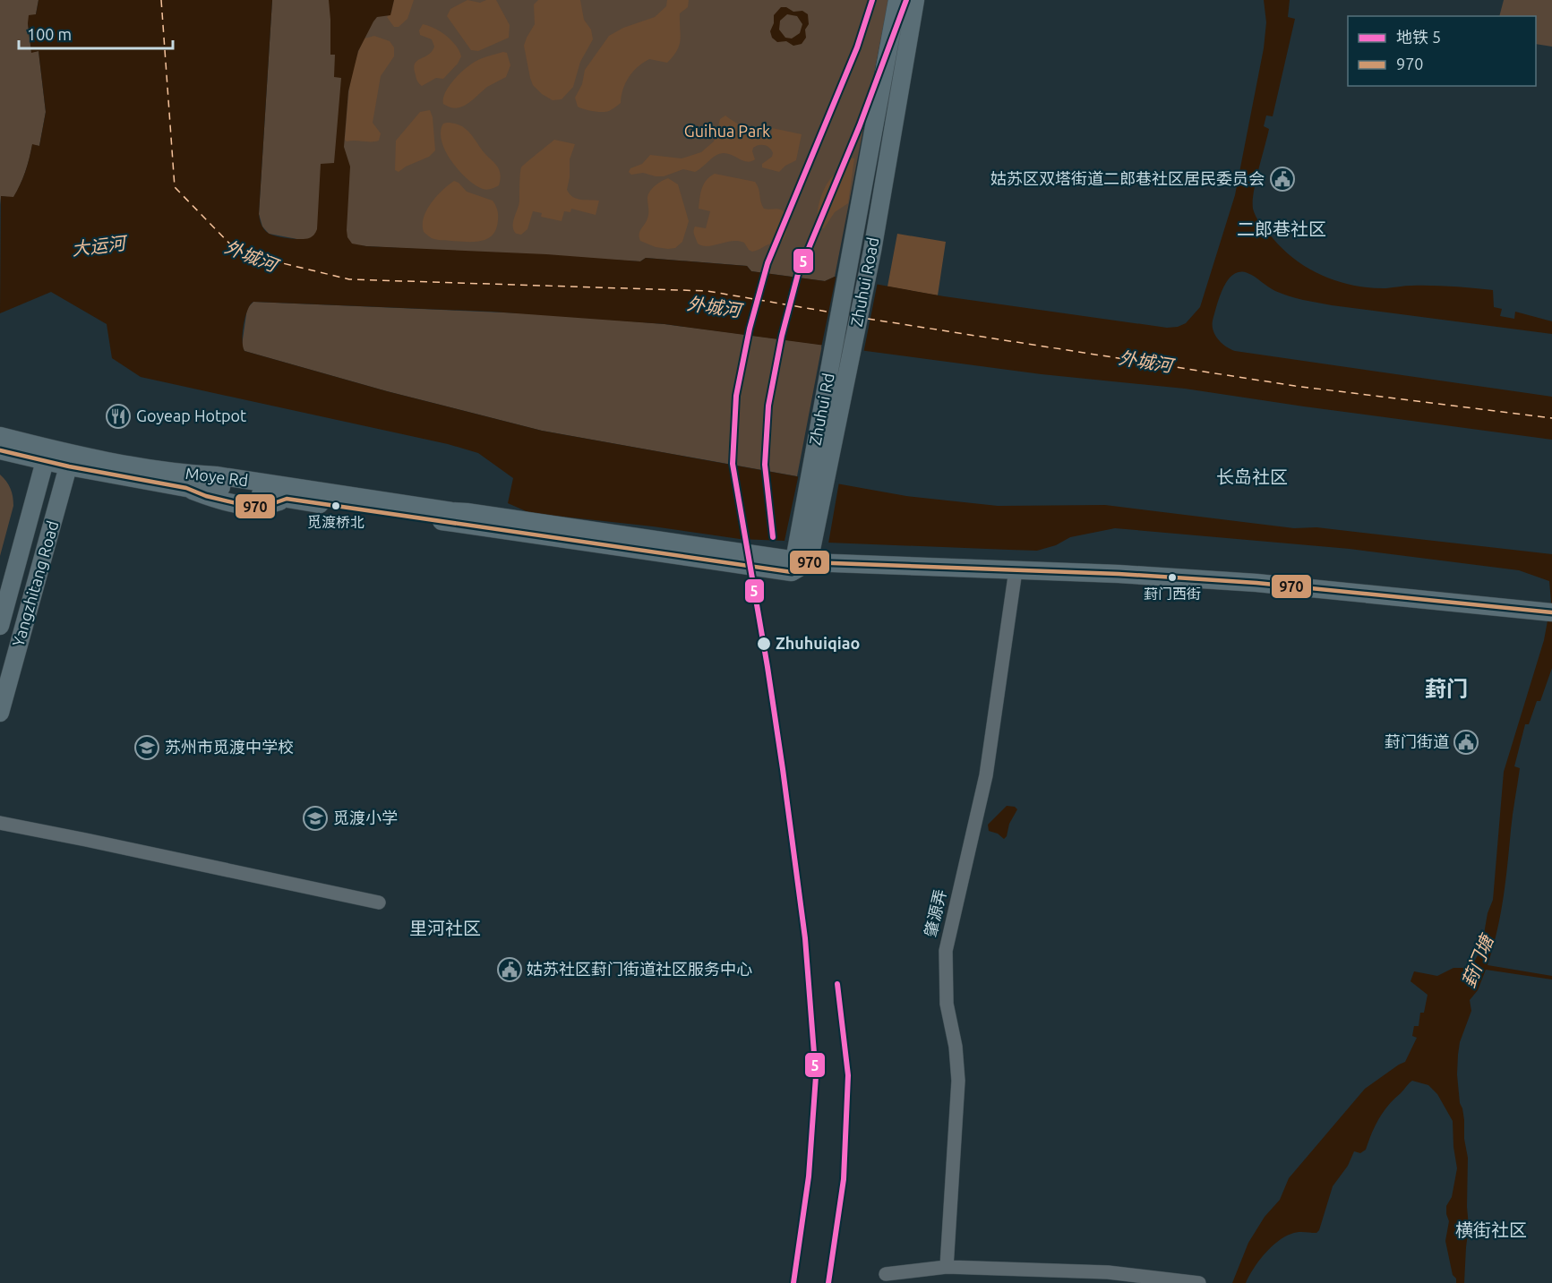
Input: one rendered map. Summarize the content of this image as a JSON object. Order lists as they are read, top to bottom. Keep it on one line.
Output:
{"streets":{"main road":["Zhuhui Road","Zhuhui Rd","Moye Rd","Yangzhitang Road"],"street":["肇源弄"]},"crossings":[["Zhuhui Road","Zhuhui Rd"],["Zhuhui Road","Moye Rd"],["Moye Rd","Yangzhitang Road"],["Moye Rd","肇源弄"]],"districts":["二郎巷社区","长岛社区","葑门","里河社区","横街社区"],"water":["大运河","外城河","葑门塘"],"parks":["Guihua Park"],"places":{"public building":["姑苏区双塔街道二郎巷社区居民委员会","葑门街道","姑苏社区葑门街道社区服务中心"],"restaurant":["Goyeap Hotpot"],"other":["觅渡桥北","葑门西街","Zhuhuiqiao"],"school or university":["苏州市觅渡中学校","觅渡小学"]},"lines":["metro line 5","transit line 970"],"legend":["地铁 5","970"],"scale_bar":"100 m"}
